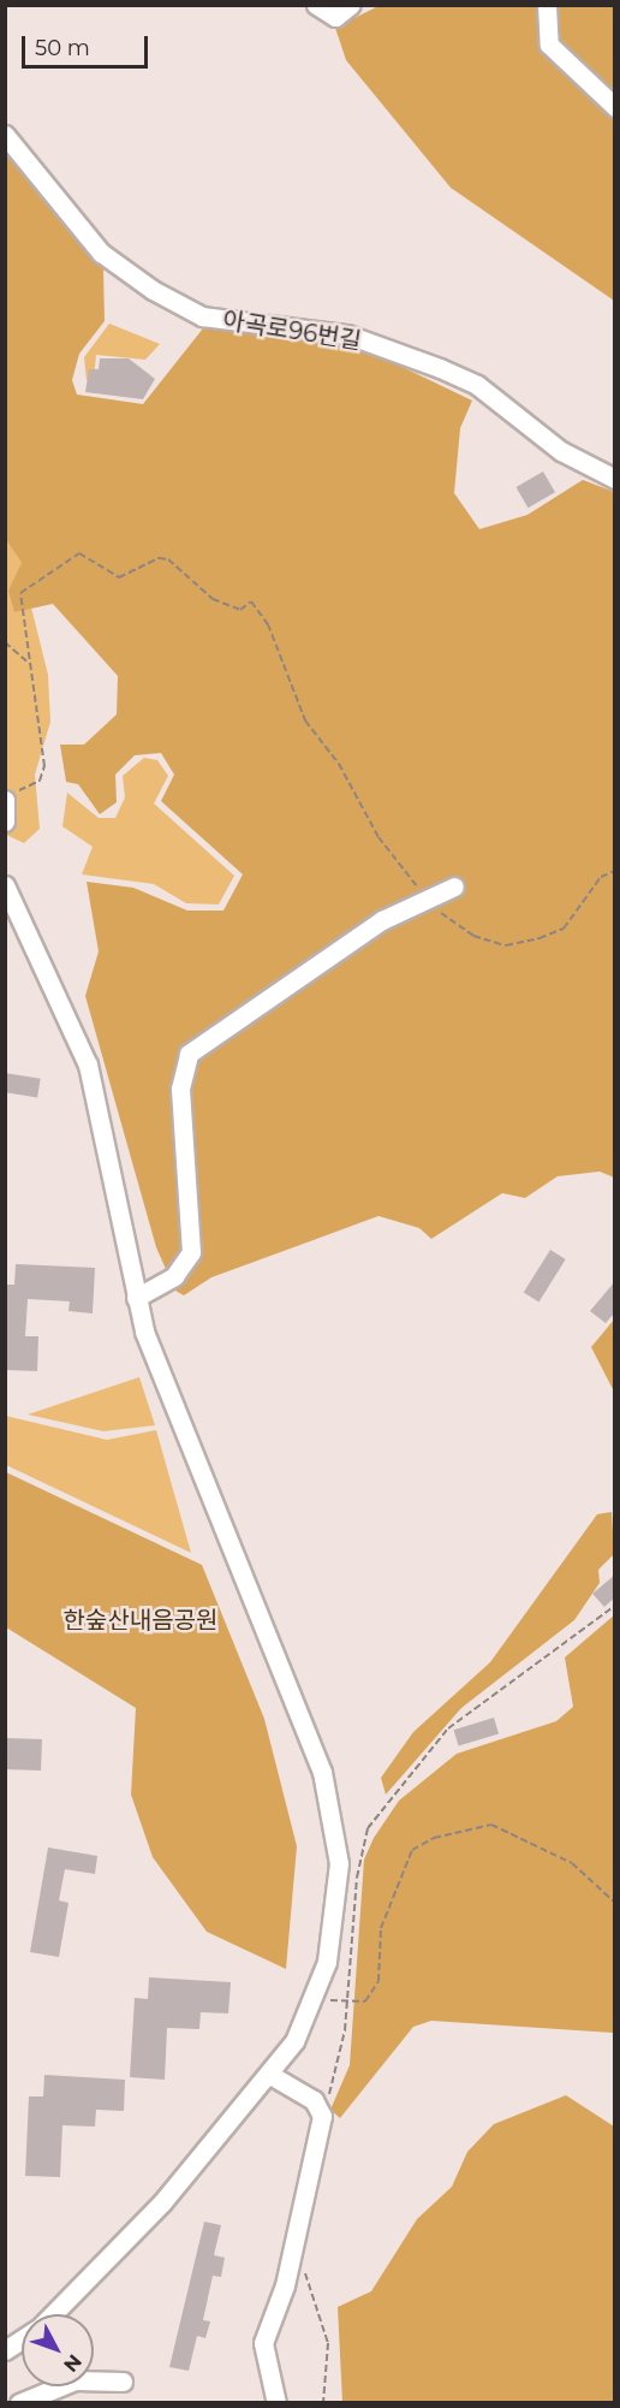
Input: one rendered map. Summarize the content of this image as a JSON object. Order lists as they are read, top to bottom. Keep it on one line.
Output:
{"streets":{"street":["아곡로96번길"]},"parks":["한숲산내음공원"],"scale_bar":"50 m","north":"bottom right"}
